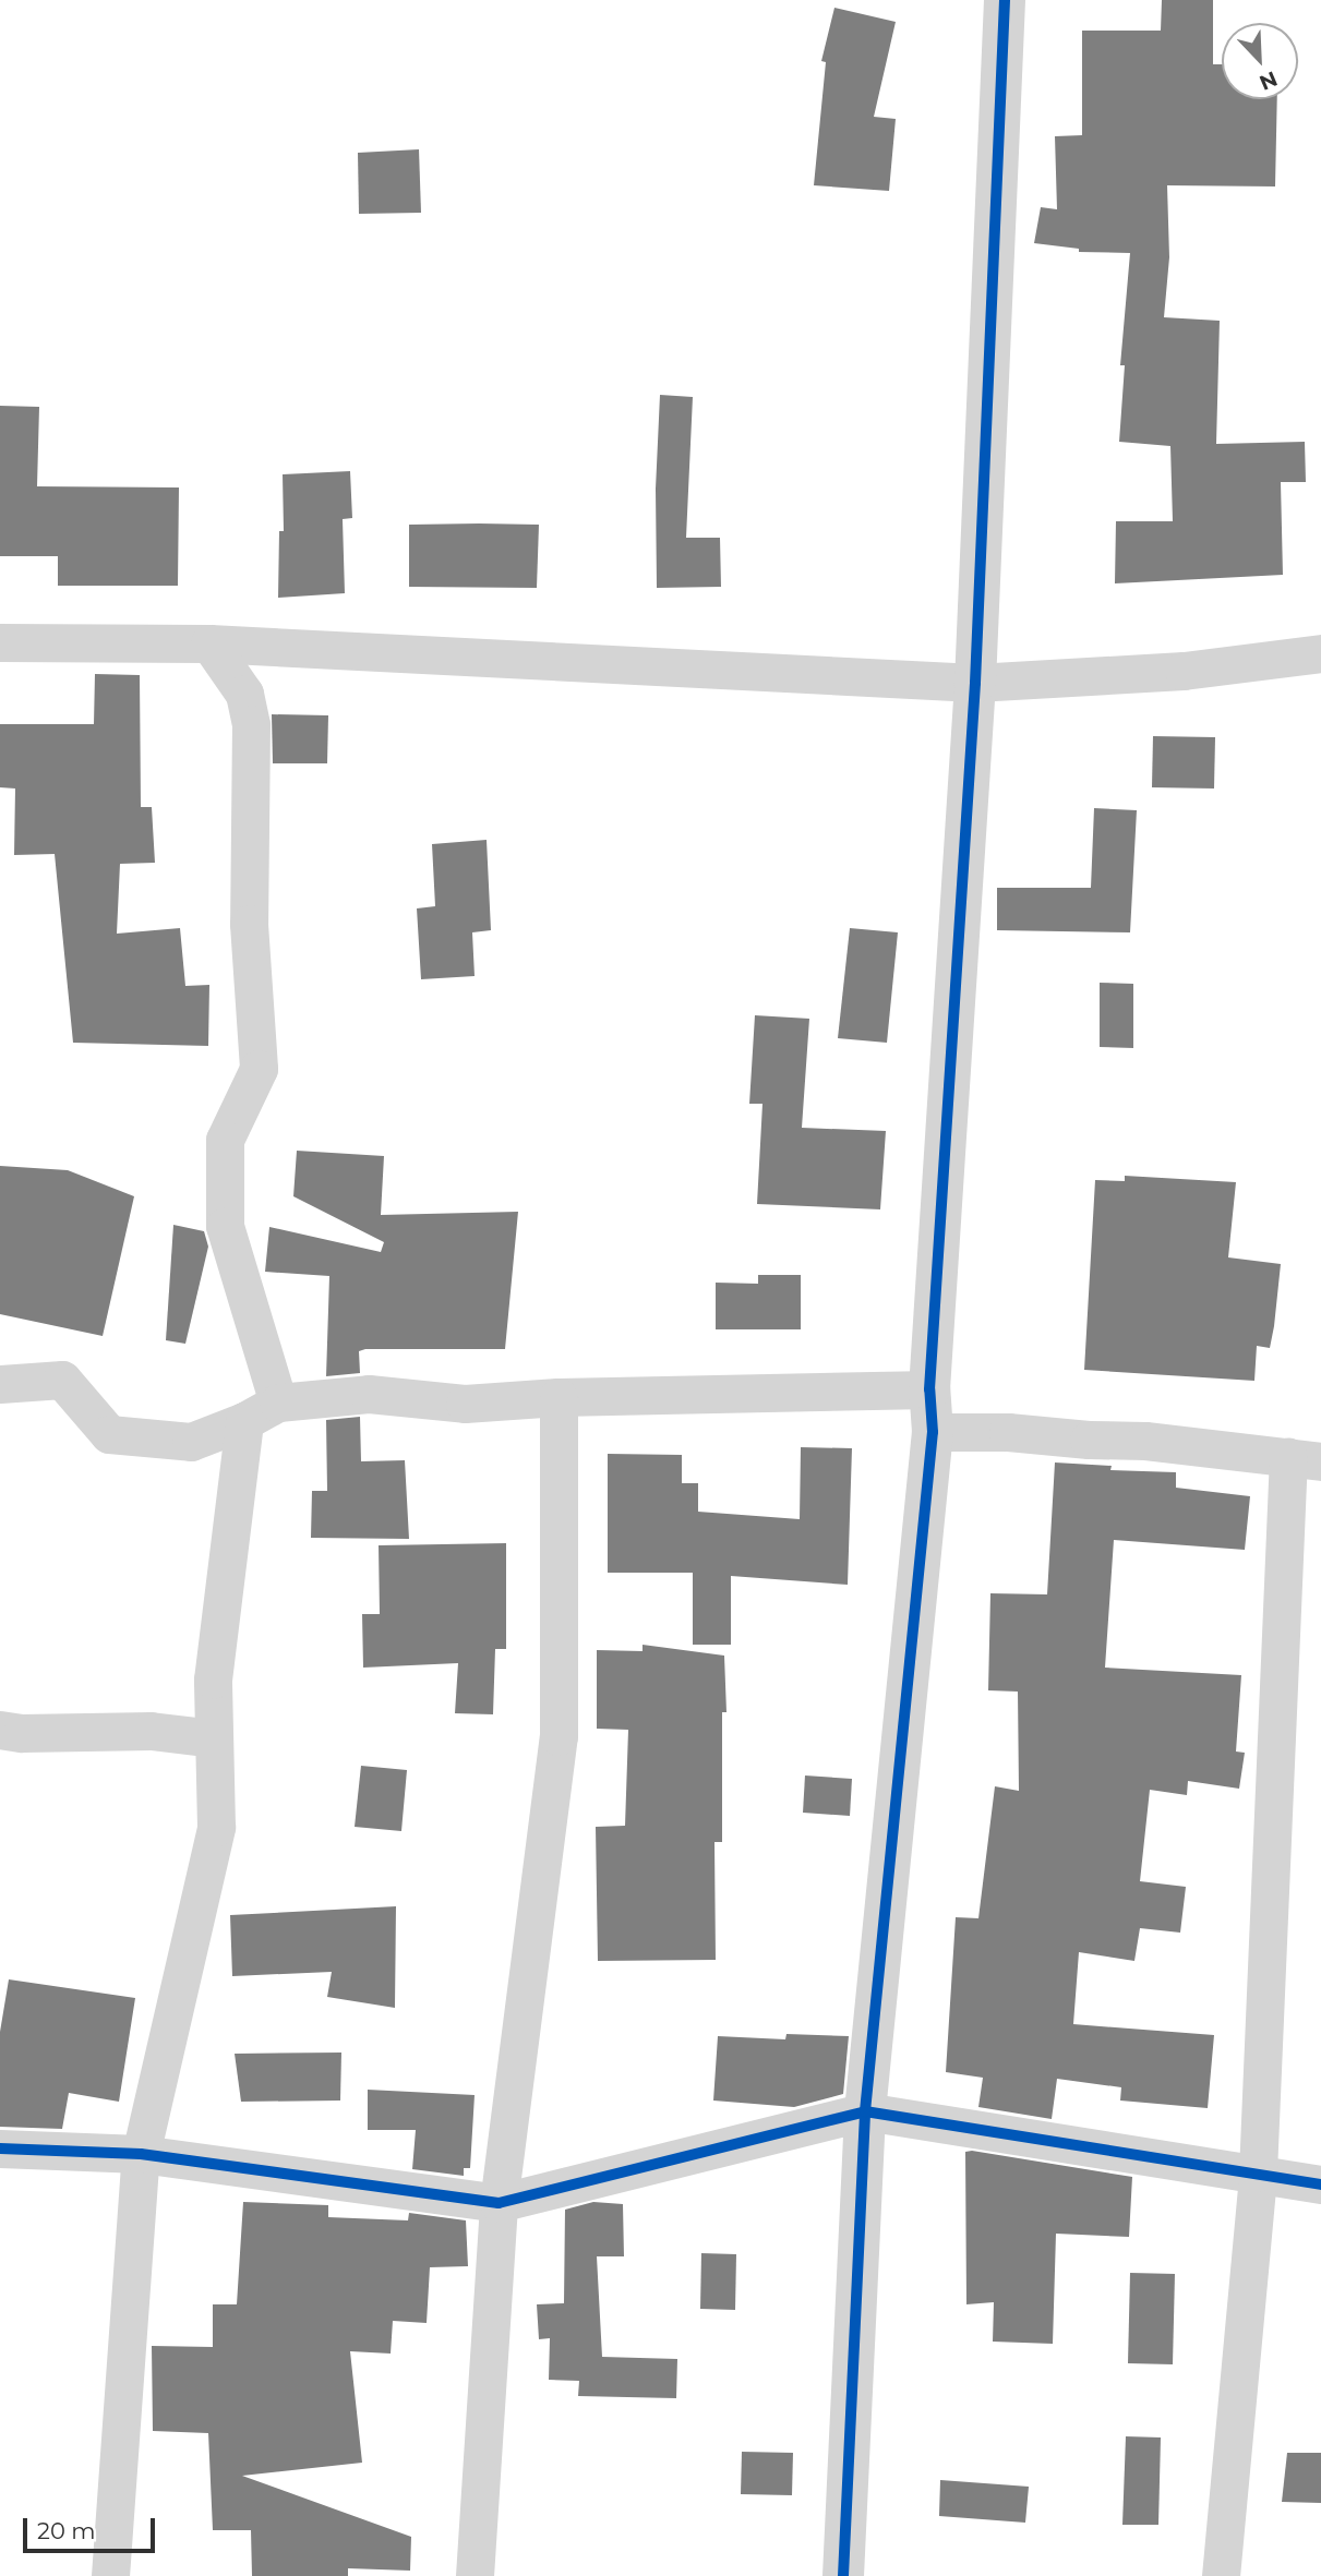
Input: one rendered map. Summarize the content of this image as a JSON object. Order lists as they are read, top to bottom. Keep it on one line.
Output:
{"scale_bar":"20 m","north":"bottom right"}
